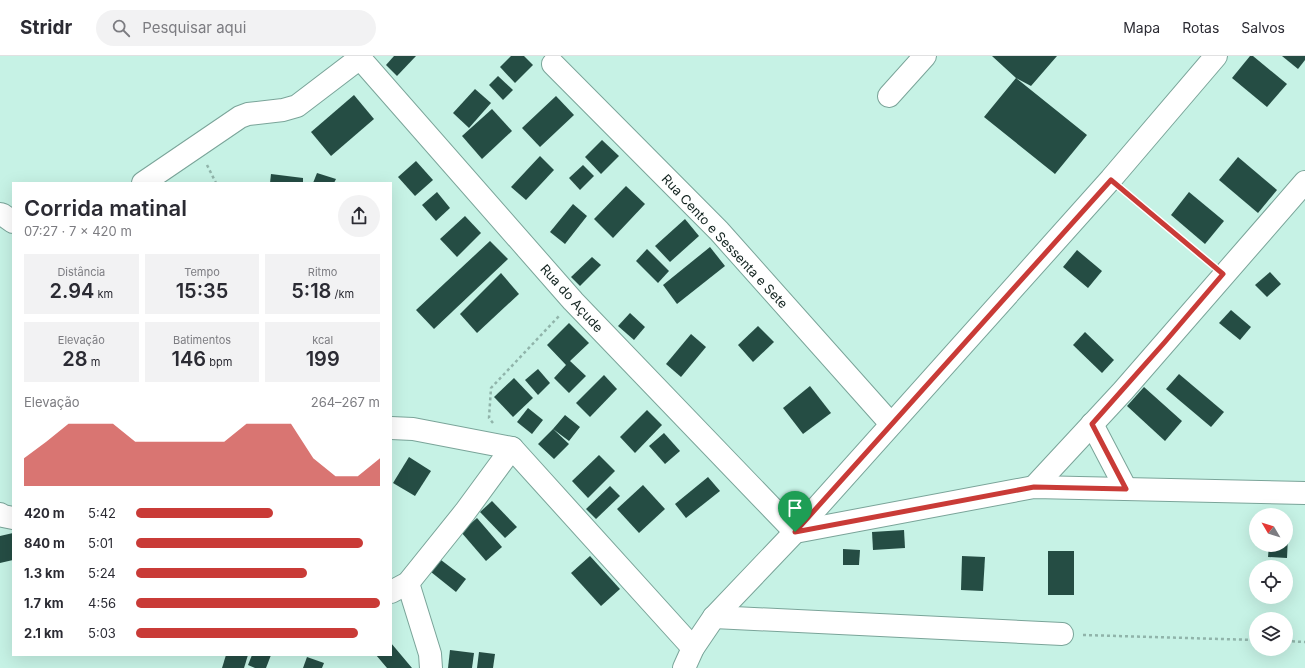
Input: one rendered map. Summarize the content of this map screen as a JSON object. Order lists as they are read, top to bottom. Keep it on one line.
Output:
{"streets":{"street":["Rua Cento e Sessenta e Sete","Rua do Açude"]},"north":"top left","page":{"header":"Stridr","search":"Pesquisar aqui","nav":["Mapa","Rotas","Salvos"],"heading":["Corrida matinal","07:27 · 7 × 420 m"],"stats":[["Distância","2.94 km"],["Tempo","15:35"],["Ritmo","5:18 /km"],["Elevação","28 m"],["Batimentos","146 bpm"],["kcal","199"]],"chart":["Elevação","264–267 m"],"list":[{"name":"420 m","note":"5:42"},{"name":"840 m","note":"5:01"},{"name":"1.3 km","note":"5:24"},{"name":"1.7 km","note":"4:56"},{"name":"2.1 km","note":"5:03"}]}}
